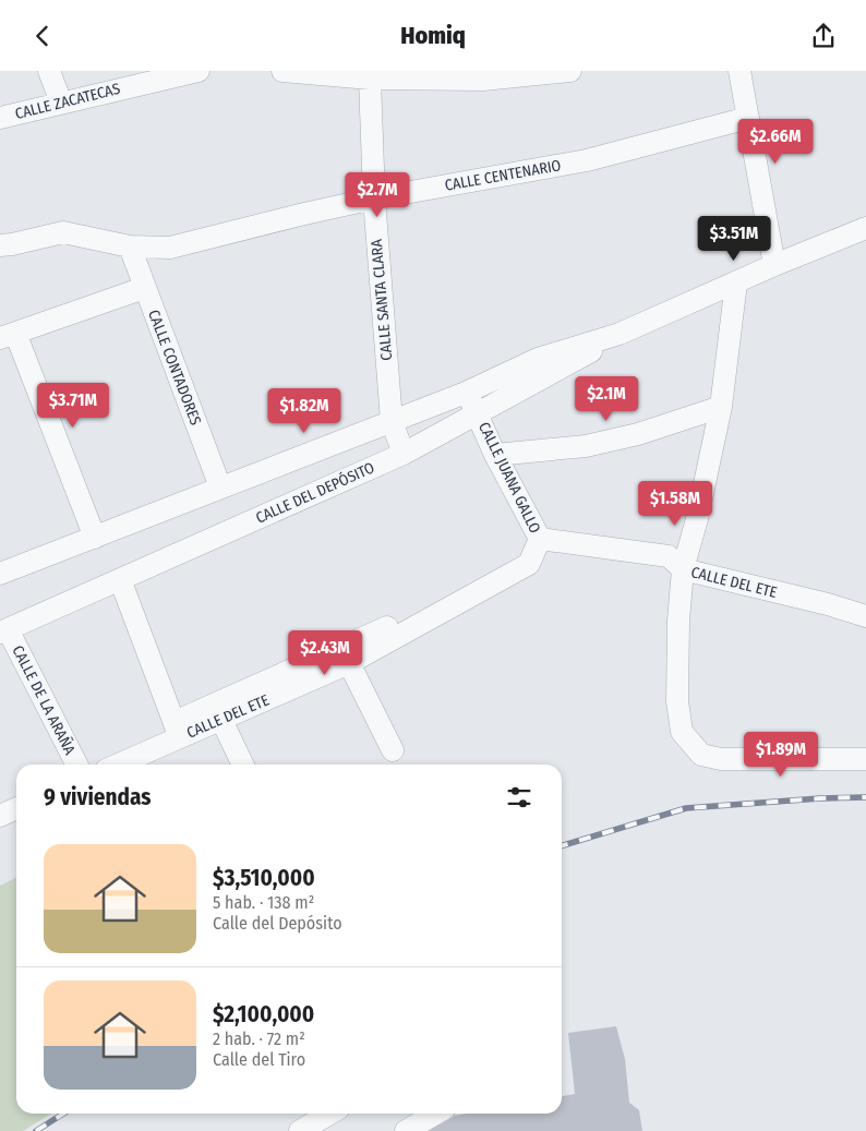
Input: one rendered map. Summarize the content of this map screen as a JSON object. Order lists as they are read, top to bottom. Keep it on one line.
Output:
{"streets":{"street":["CALLE ZACATECAS","CALLE CENTENARIO","CALLE SANTA CLARA","CALLE CONTADORES","CALLE JUANA GALLO","CALLE DEL DEPÓSITO","CALLE DEL ETE","CALLE DE LA ARAÑA"]},"crossings":[["CALLE CENTENARIO","CALLE SANTA CLARA"],["CALLE CENTENARIO","CALLE CONTADORES"],["CALLE SANTA CLARA","CALLE DEL DEPÓSITO"],["CALLE CONTADORES","CALLE DEL DEPÓSITO"],["CALLE JUANA GALLO","CALLE DEL DEPÓSITO"],["CALLE JUANA GALLO","CALLE DEL ETE"],["CALLE DEL DEPÓSITO","CALLE DE LA ARAÑA"]],"page":{"header":"Homiq","price":["$2.66M","$2.7M","$3.51M","$2.1M","$3.71M","$1.82M","$1.58M","$2.43M","$1.89M"],"heading":"9 viviendas","list":[{"name":"$3,510,000","note":"5 hab. · 138 m² · Calle del Depósito"},{"name":"$2,100,000","note":"2 hab. · 72 m² · Calle del Tiro"}]}}
